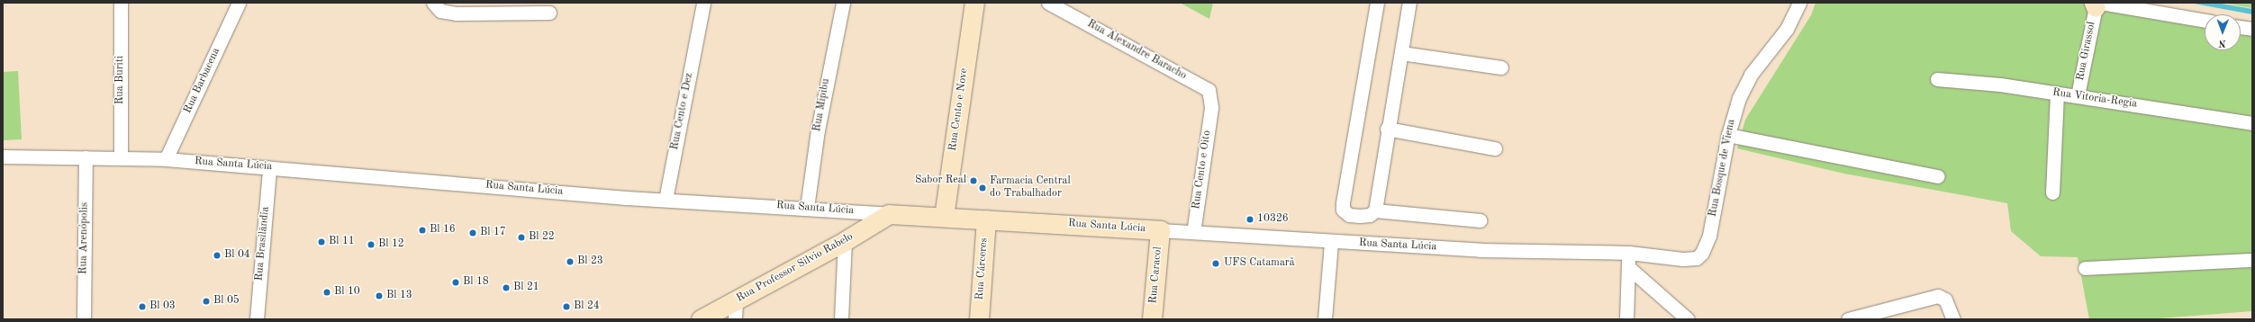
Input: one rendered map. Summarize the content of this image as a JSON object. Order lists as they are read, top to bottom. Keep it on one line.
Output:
{"streets":{"street":["Rua Alexandre Baracho","Rua Girassol","Rua Buriti","Rua Barbacena","Rua Vitoria-Regia","Rua Mipibu","Rua Cento e Nove","Rua Cento e Dez","Rua Santa Lúcia","Rua Bosque de Viena","Rua Cento e Oito","Rua Arenópolis","Rua Brasilândia","Rua Professor Silvio Rabelo","Rua Cárceres","Rua Caracol"]},"crossings":[["Rua Alexandre Baracho","Rua Cento e Oito"],["Rua Girassol","Rua Vitoria-Regia"],["Rua Buriti","Rua Santa Lúcia"],["Rua Barbacena","Rua Santa Lúcia"],["Rua Mipibu","Rua Santa Lúcia"],["Rua Cento e Nove","Rua Santa Lúcia"],["Rua Cento e Dez","Rua Santa Lúcia"],["Rua Santa Lúcia","Rua Bosque de Viena"],["Rua Santa Lúcia","Rua Cento e Oito"],["Rua Santa Lúcia","Rua Arenópolis"],["Rua Santa Lúcia","Rua Brasilândia"],["Rua Santa Lúcia","Rua Professor Silvio Rabelo"],["Rua Santa Lúcia","Rua Cárceres"],["Rua Santa Lúcia","Rua Caracol"]],"places":["Sabor Real","Farmacia Central do Trabalhador","10326","Bl 16","Bl 17","Bl 22","Bl 11","Bl 12","Bl 04","Bl 23","UFS Catamarã","Bl 18","Bl 21","Bl 10","Bl 13","Bl 05","Bl 03","Bl 24"],"north":"bottom"}
